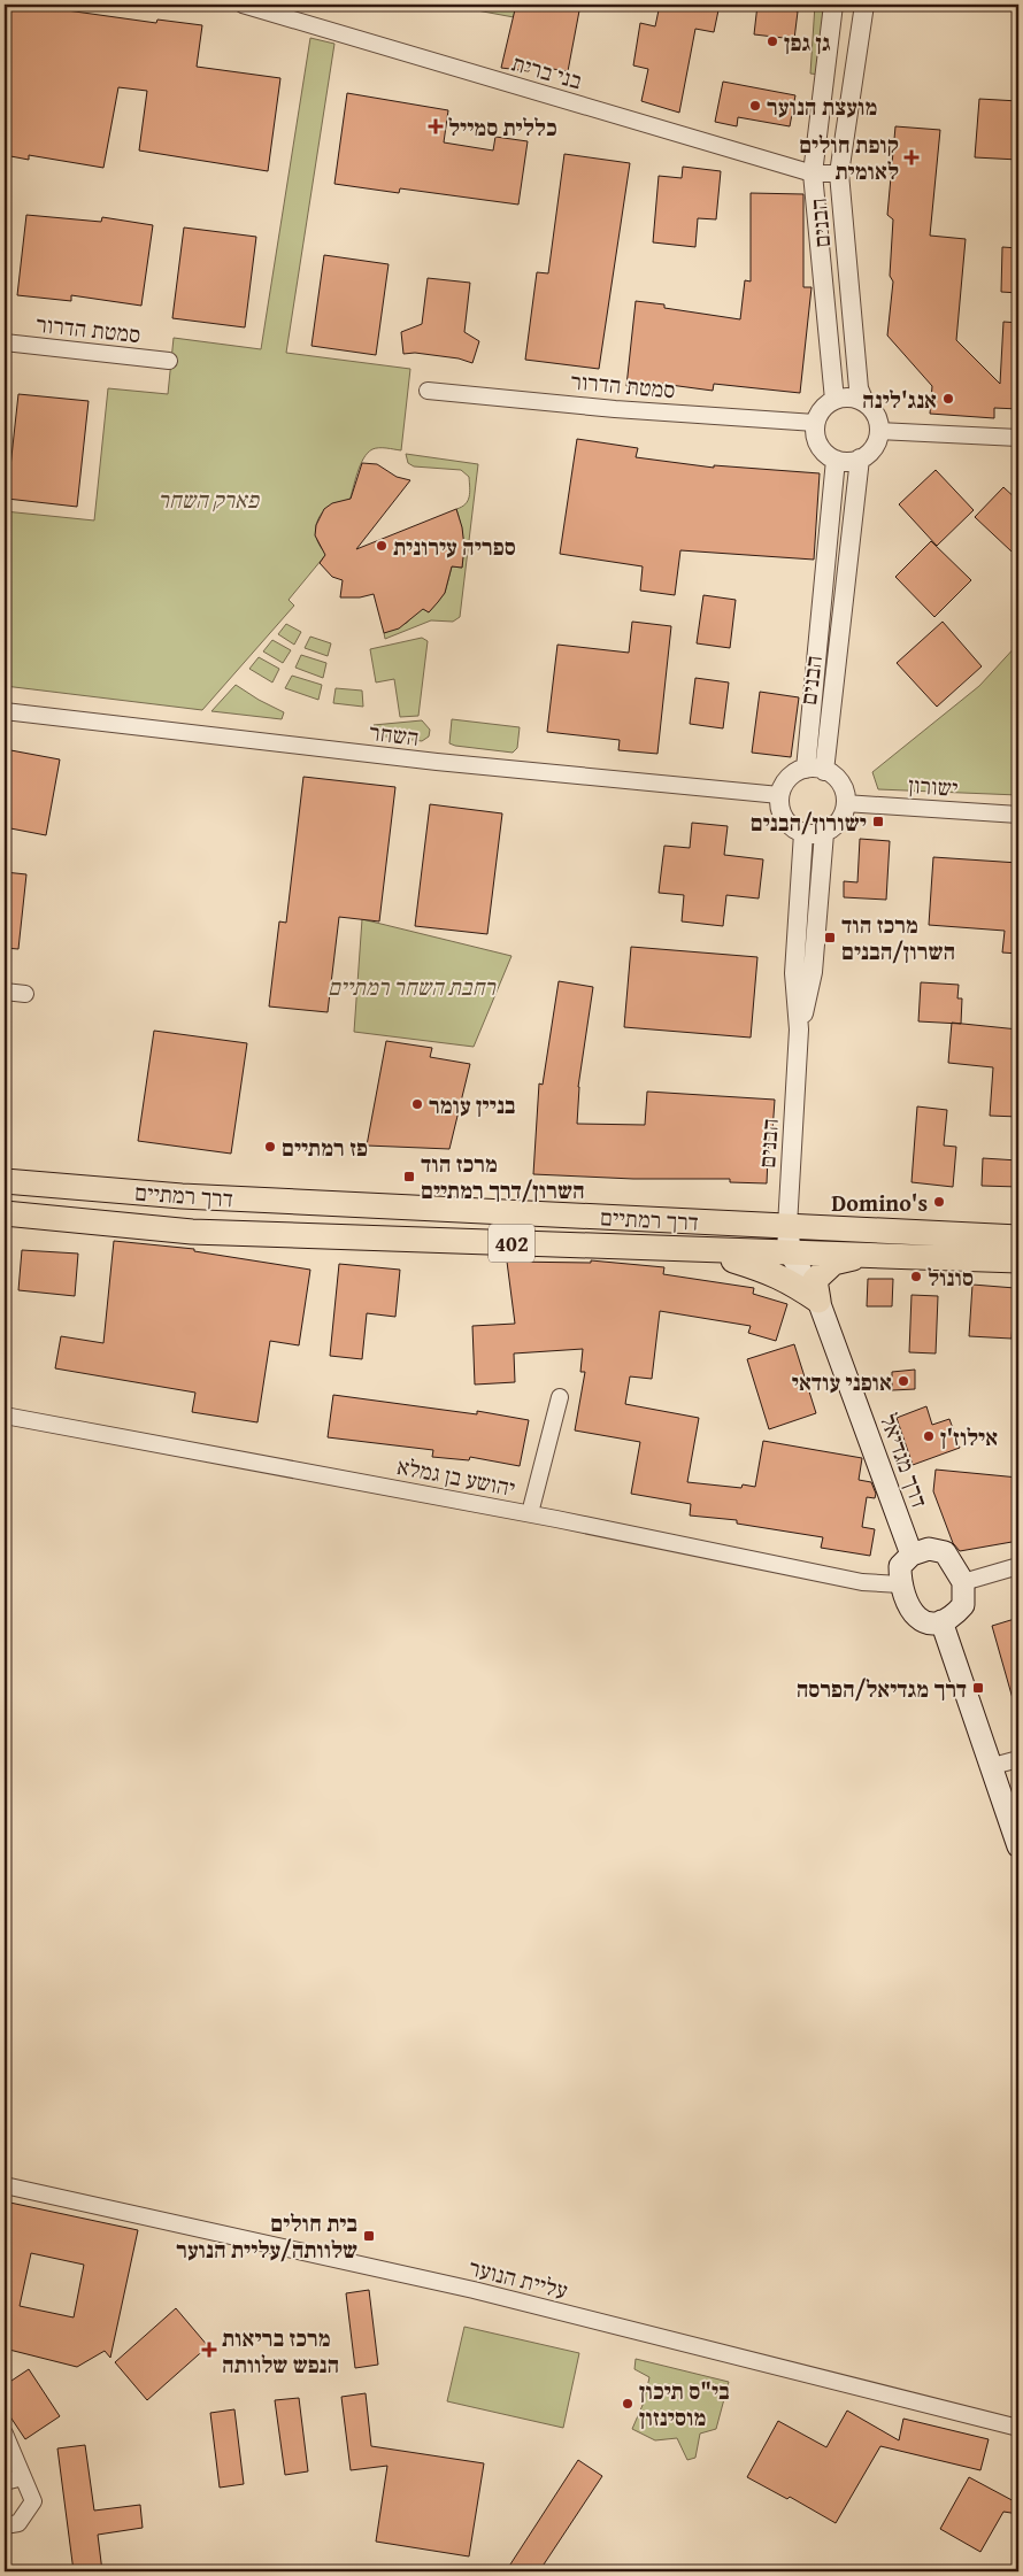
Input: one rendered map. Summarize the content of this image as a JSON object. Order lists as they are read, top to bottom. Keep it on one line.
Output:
{"streets":{"main road":["דרך רמתיים","402","דרך מגדיאל"],"street":["בני ברית","הבנים","סמטת הדרור","השחר","ישורון","יהושע בן גמלא","עליית הנוער"]},"crossings":[["בני ברית","הבנים"],["הבנים","סמטת הדרור"],["הבנים","השחר"],["הבנים","ישורון"],["הבנים","דרך רמתיים"],["הבנים","דרך מגדיאל"],["השחר","ישורון"],["דרך רמתיים","דרך מגדיאל"],["דרך מגדיאל","יהושע בן גמלא"]],"parks":["פארק השחר","רחבת השחר רמתיים"],"places":{"other":["גן גפן","מועצת הנוער","אנג'לינה","ספריה עירונית","בניין עומר","פז רמתיים","Domino's","סונול","אופני עודאי","אילוז'ן","בי\"ס תיכון מוסינזון"],"health":["כללית סמייל","קופת חולים לאומית","מרכז בריאות הנפש שלוותה"],"transit":["ישורון/הבנים","מרכז הוד השרון/הבנים","מרכז הוד השרון/דרך רמתיים","דרך מגדיאל/הפרסה","בית חולים שלוותה/עליית הנוער"]}}
